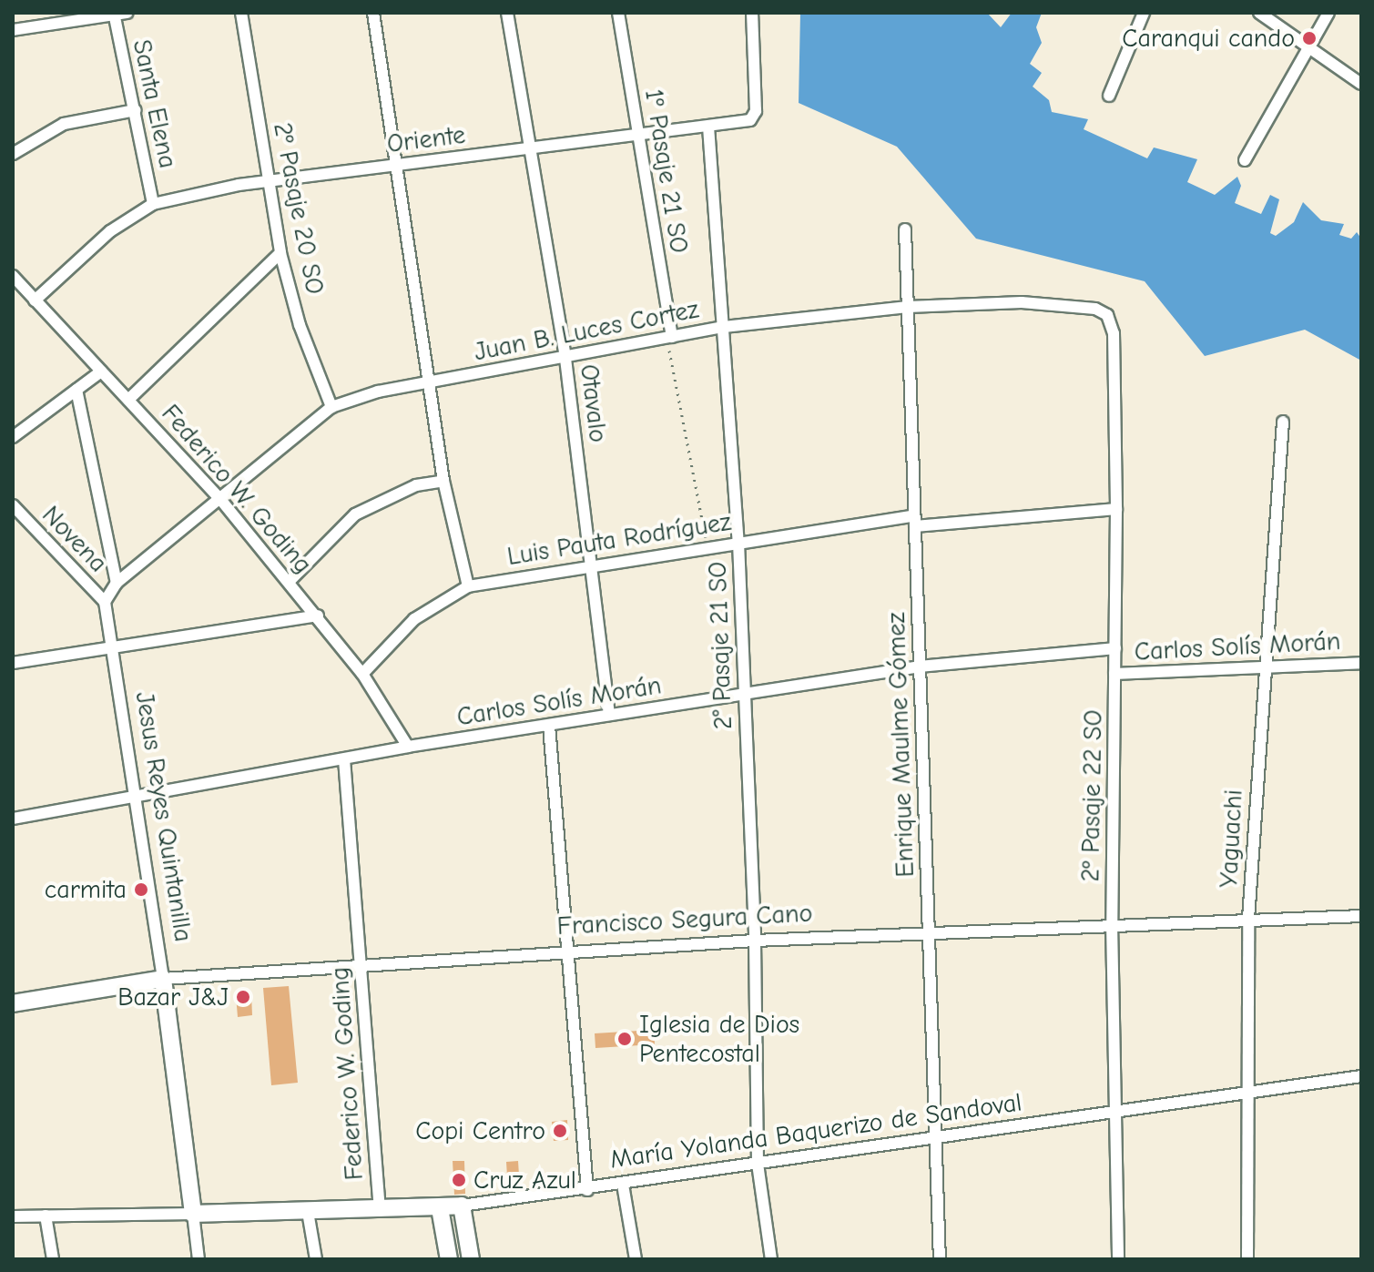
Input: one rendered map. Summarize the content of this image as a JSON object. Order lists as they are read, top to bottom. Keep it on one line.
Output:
{"streets":{"street":["Santa Elena","Oriente","1º Pasaje 21 SO","2º Pasaje 20 SO","Juan B. Luces Cortez","Otavalo","Federico W. Goding","Novena","Luis Pauta Rodríguez","2° Pasaje 21 SO","Carlos Solís Morán","Enrique Maulme Gómez","2º Pasaje 22 SO","Jesus Reyes Quintanilla","Yaguachi","Francisco Segura Cano","María Yolanda Baquerizo de Sandoval"]},"crossings":[["Santa Elena","Oriente"],["Oriente","1º Pasaje 21 SO"],["Oriente","2º Pasaje 20 SO"],["Oriente","Otavalo"],["Oriente","Federico W. Goding"],["Oriente","2° Pasaje 21 SO"],["1º Pasaje 21 SO","Juan B. Luces Cortez"],["2º Pasaje 20 SO","Juan B. Luces Cortez"],["Juan B. Luces Cortez","Otavalo"],["Juan B. Luces Cortez","Federico W. Goding"],["Juan B. Luces Cortez","2° Pasaje 21 SO"],["Juan B. Luces Cortez","Enrique Maulme Gómez"],["Juan B. Luces Cortez","2º Pasaje 22 SO"],["Otavalo","Luis Pauta Rodríguez"],["Otavalo","Carlos Solís Morán"],["Federico W. Goding","Luis Pauta Rodríguez"],["Federico W. Goding","Carlos Solís Morán"],["Federico W. Goding","Francisco Segura Cano"],["Federico W. Goding","María Yolanda Baquerizo de Sandoval"],["Novena","Jesus Reyes Quintanilla"],["Luis Pauta Rodríguez","2° Pasaje 21 SO"],["Luis Pauta Rodríguez","Enrique Maulme Gómez"],["Luis Pauta Rodríguez","2º Pasaje 22 SO"],["2° Pasaje 21 SO","Carlos Solís Morán"],["2° Pasaje 21 SO","Francisco Segura Cano"],["2° Pasaje 21 SO","María Yolanda Baquerizo de Sandoval"],["Carlos Solís Morán","Enrique Maulme Gómez"],["Carlos Solís Morán","2º Pasaje 22 SO"],["Carlos Solís Morán","Jesus Reyes Quintanilla"],["Carlos Solís Morán","Yaguachi"],["Enrique Maulme Gómez","Francisco Segura Cano"],["Enrique Maulme Gómez","María Yolanda Baquerizo de Sandoval"],["2º Pasaje 22 SO","Francisco Segura Cano"],["2º Pasaje 22 SO","María Yolanda Baquerizo de Sandoval"],["Jesus Reyes Quintanilla","Francisco Segura Cano"],["Jesus Reyes Quintanilla","María Yolanda Baquerizo de Sandoval"],["Yaguachi","Francisco Segura Cano"],["Yaguachi","María Yolanda Baquerizo de Sandoval"]],"places":["Caranqui cando","carmita","Bazar J&J","Iglesia de Dios Pentecostal","Copi Centro","Cruz Azul"]}
